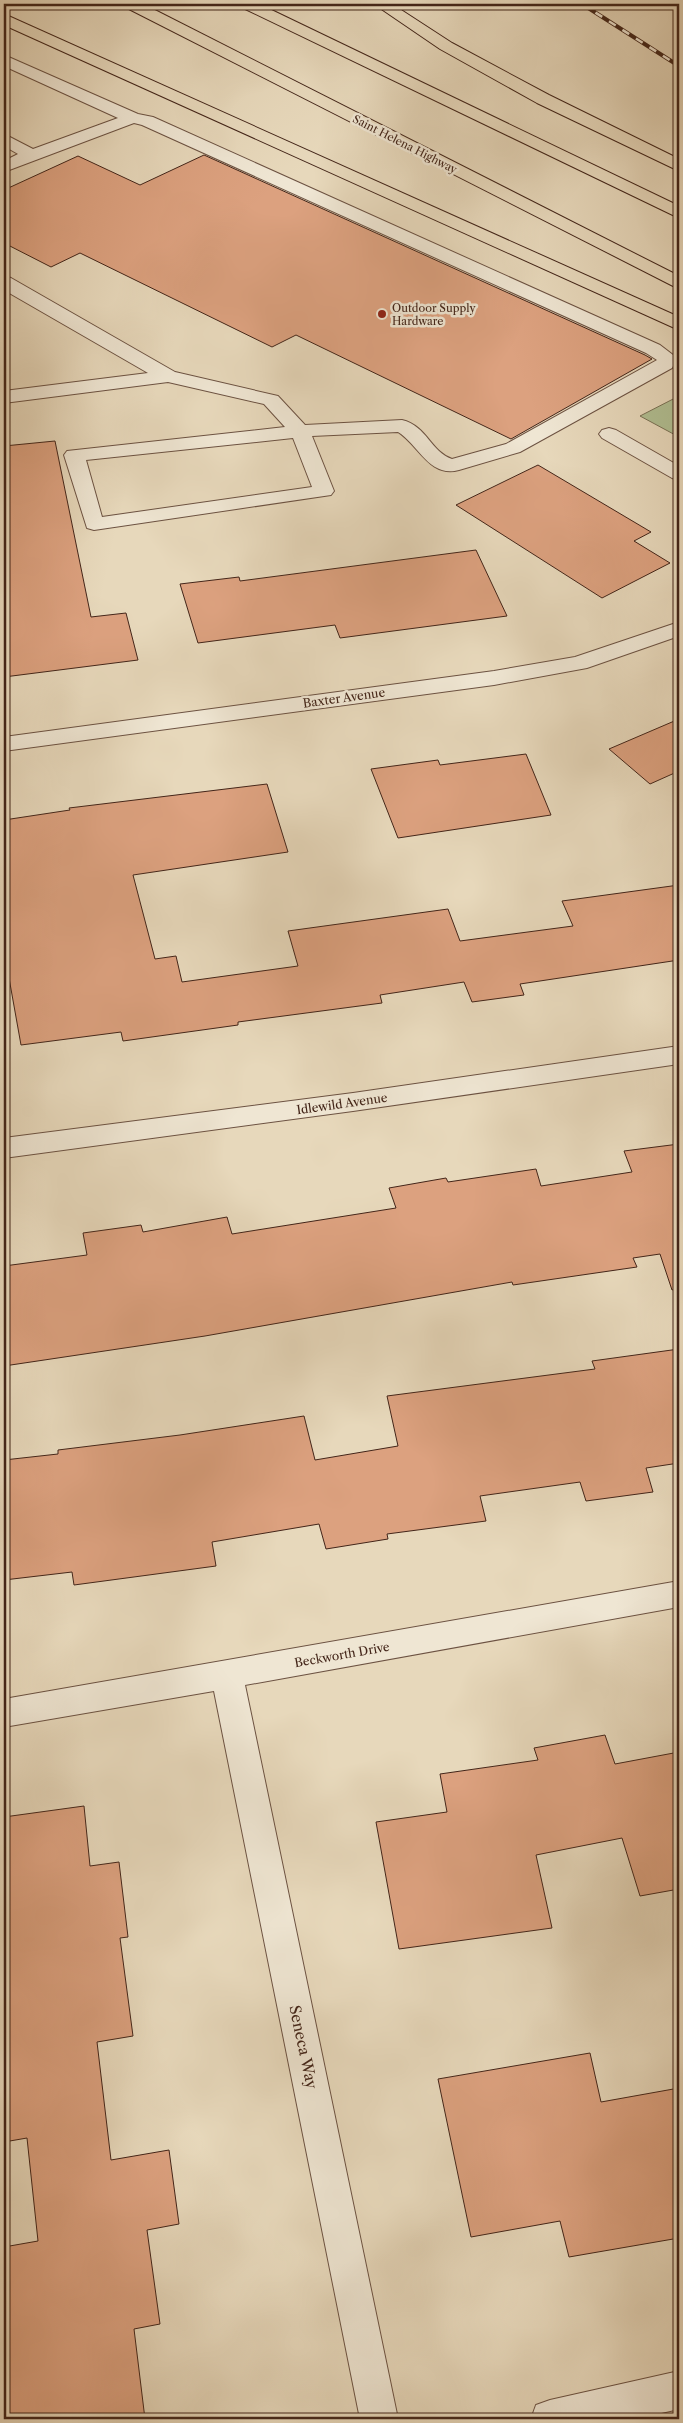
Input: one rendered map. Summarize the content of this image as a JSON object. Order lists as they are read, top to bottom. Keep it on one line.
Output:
{"streets":{"highway":["Saint Helena Highway"],"street":["Baxter Avenue","Idlewild Avenue","Beckworth Drive","Seneca Way"]},"crossings":[["Beckworth Drive","Seneca Way"]],"places":["Outdoor Supply Hardware"]}
